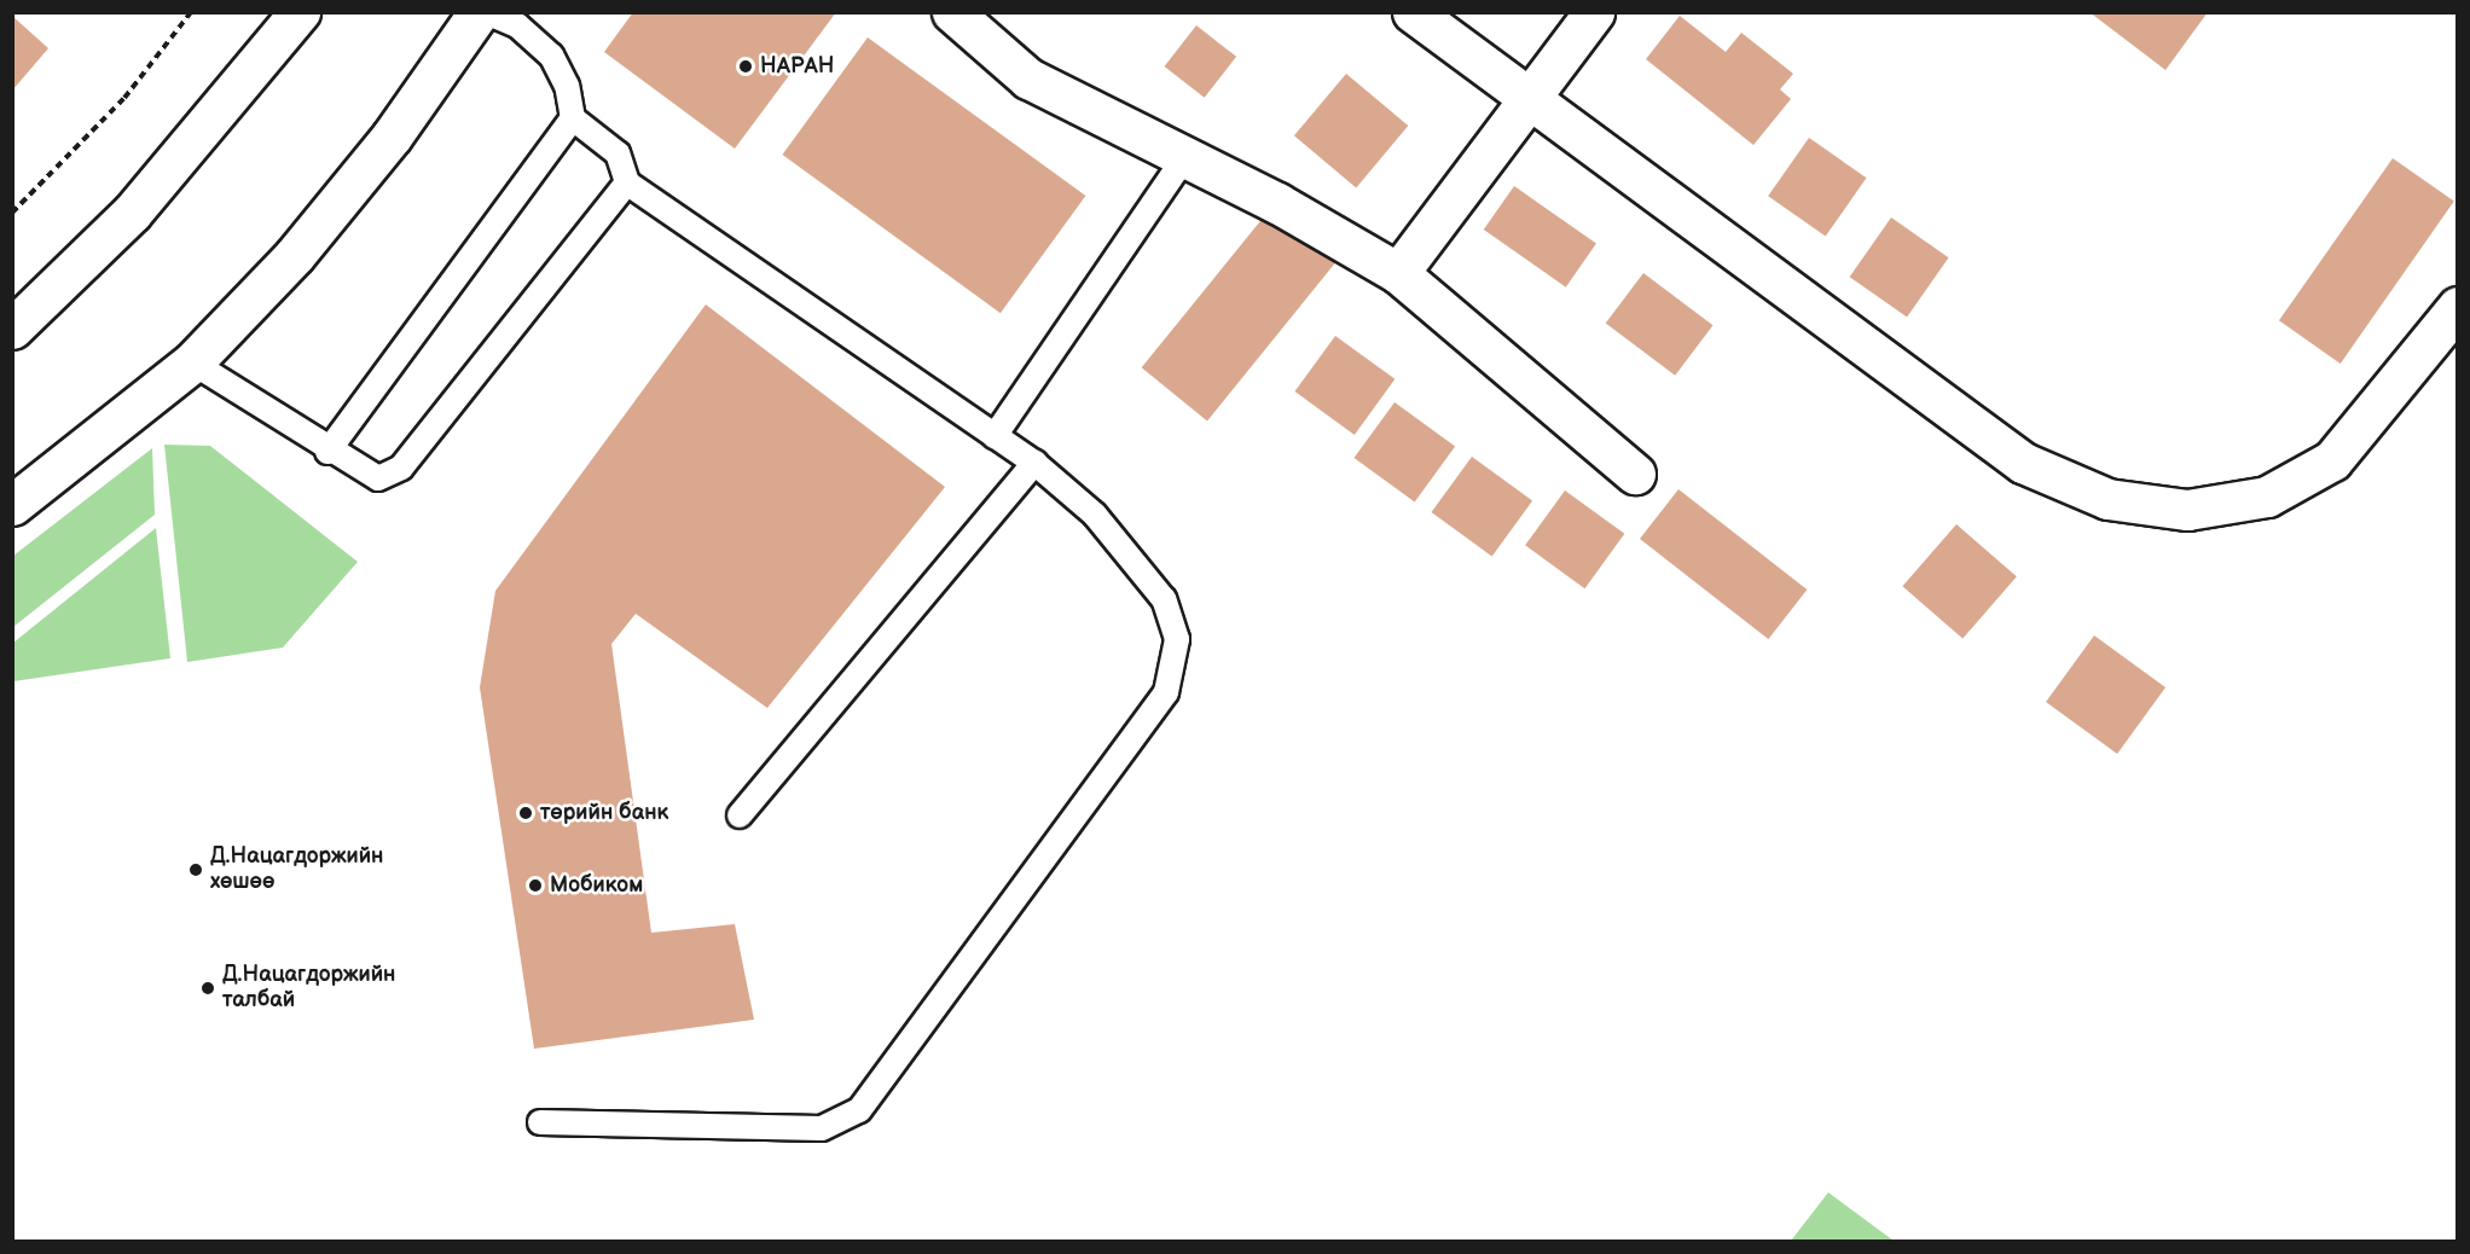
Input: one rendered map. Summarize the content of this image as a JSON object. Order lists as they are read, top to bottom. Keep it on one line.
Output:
{"places":["НАРАН","төрийн банк","Д.Нацагдоржийн хөшөө","Мобиком","Д.Нацагдоржийн талбай"]}
